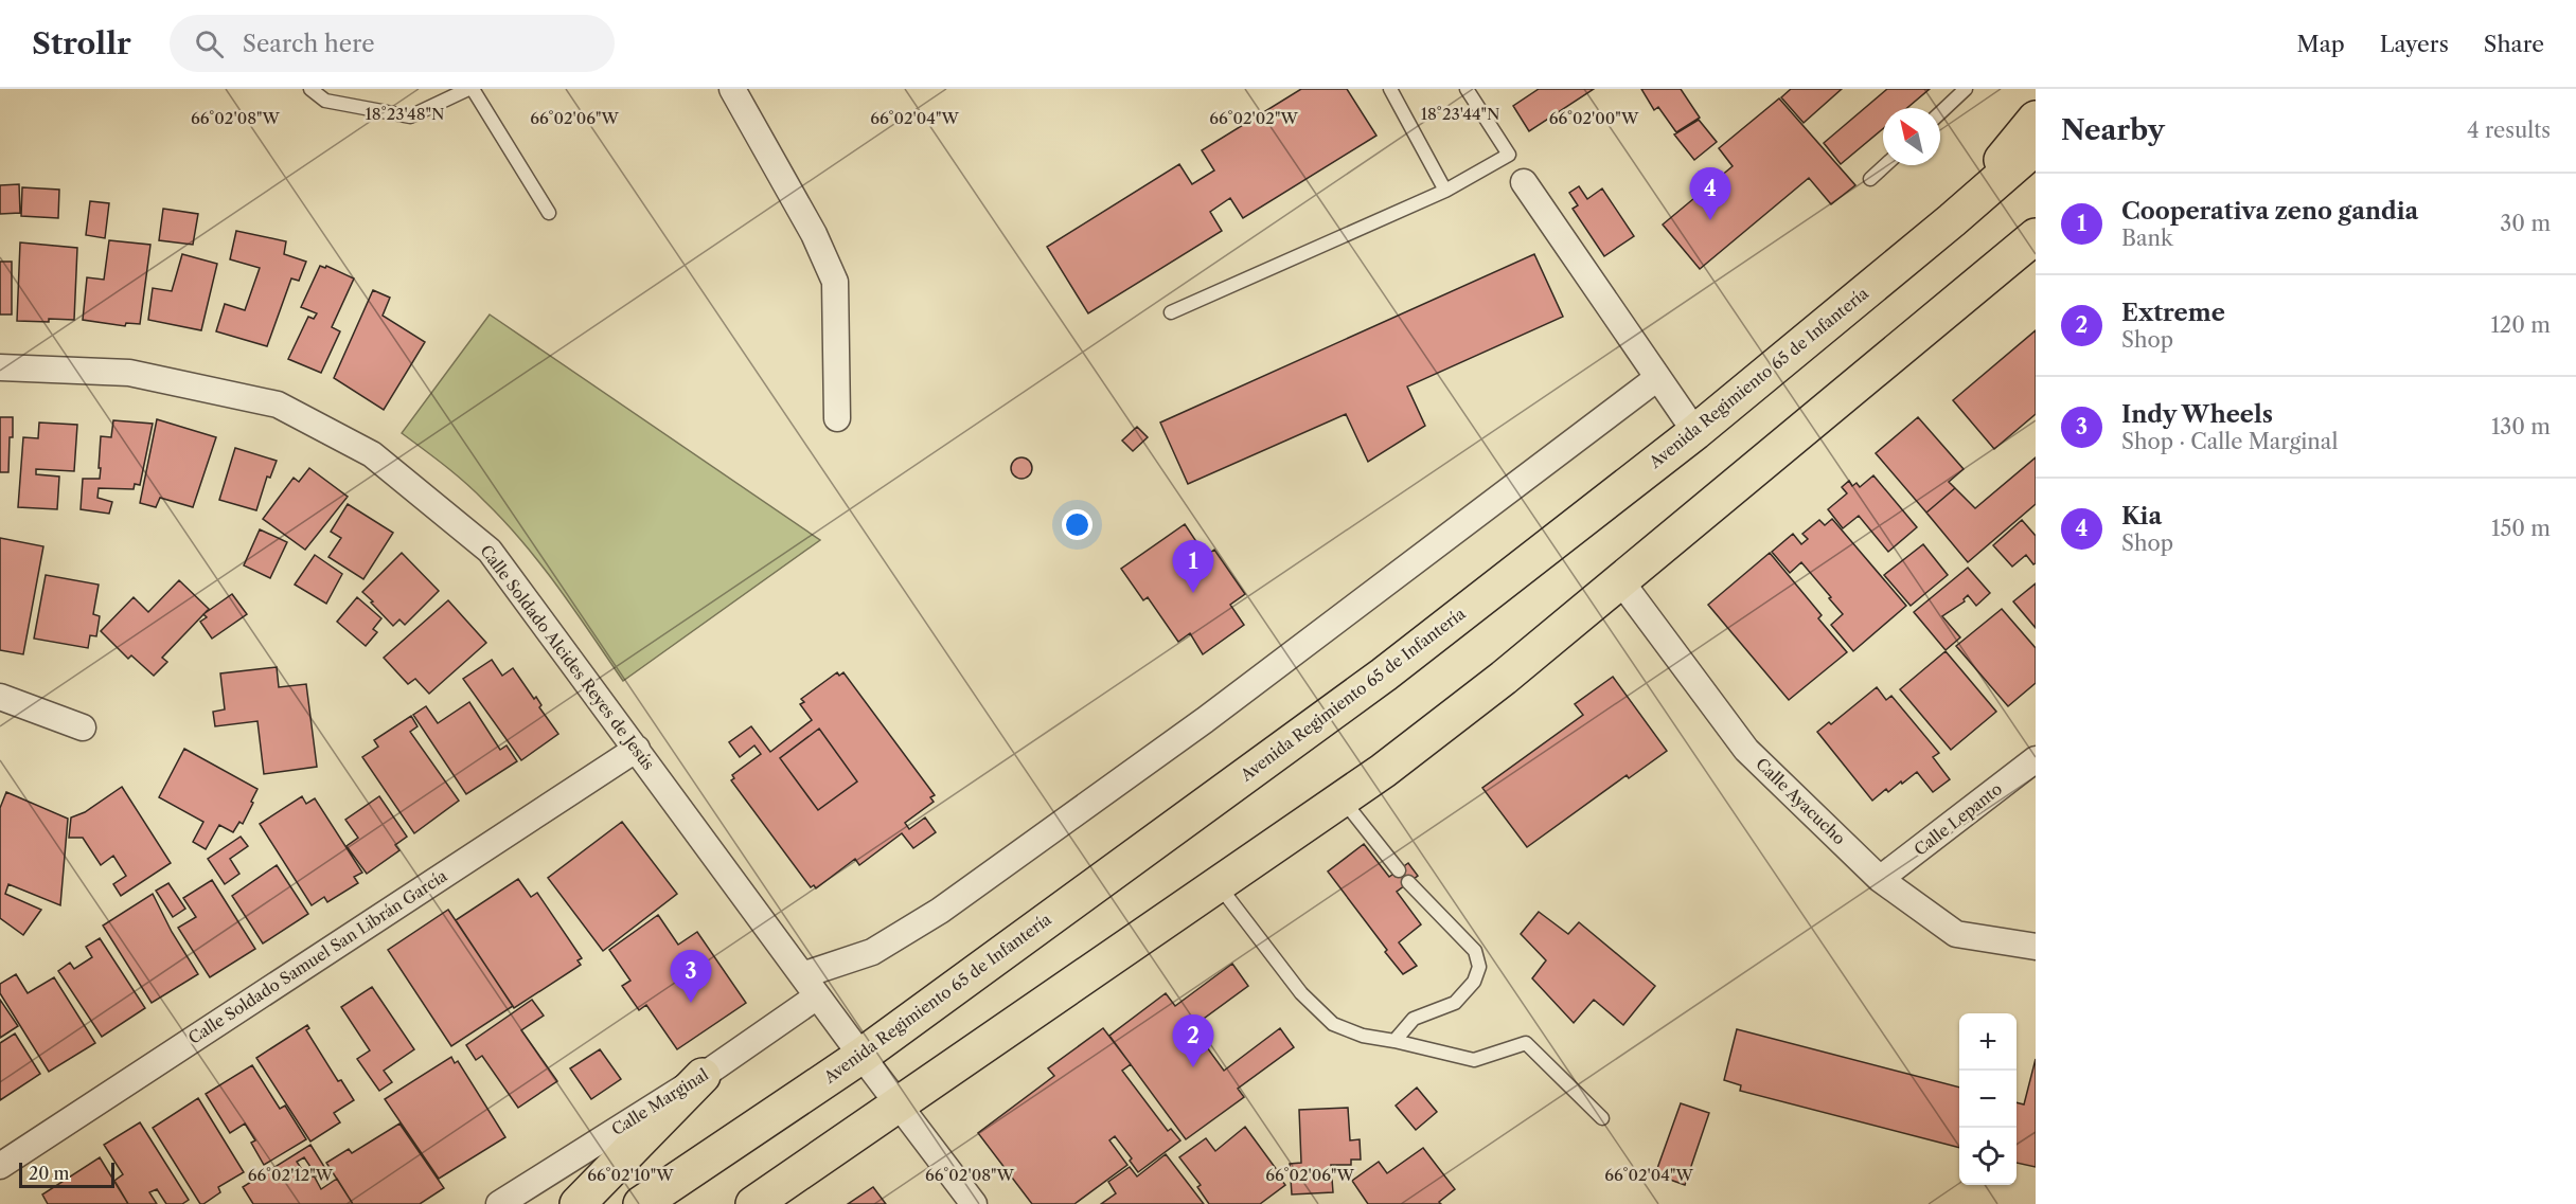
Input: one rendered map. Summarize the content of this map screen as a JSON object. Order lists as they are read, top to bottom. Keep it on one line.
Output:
{"streets":{"highway":["Avenida Regimiento 65 de Infantería"],"street":["Calle Soldado Alcides Reyes de Jesús","Calle Ayacucho","Calle Lepanto","Calle Soldado Samuel San Librán García","Calle Marginal"]},"crossings":[["Avenida Regimiento 65 de Infantería","Calle Soldado Alcides Reyes de Jesús"],["Calle Soldado Alcides Reyes de Jesús","Calle Soldado Samuel San Librán García"],["Calle Soldado Alcides Reyes de Jesús","Calle Marginal"],["Calle Ayacucho","Calle Lepanto"]],"scale_bar":"20 m","north":"top left","page":{"header":"Strollr","search":"Search here","nav":["Map","Layers","Share"],"heading":["Nearby","4 results"],"pins":["4","1","3","2"],"list":[{"mark":"1","name":"Cooperativa zeno gandia","note":"Bank","value":"30 m"},{"mark":"2","name":"Extreme","note":"Shop","value":"120 m"},{"mark":"3","name":"Indy Wheels","note":"Shop · Calle Marginal","value":"130 m"},{"mark":"4","name":"Kia","note":"Shop","value":"150 m"}],"map_buttons":["+","−"],"scale":"20 m"},"coordinates":["18°23'48\"N","18°23'44\"N","66°02'08\"W","66°02'06\"W","66°02'04\"W","66°02'02\"W","66°02'00\"W","66°02'12\"W","66°02'10\"W"]}
